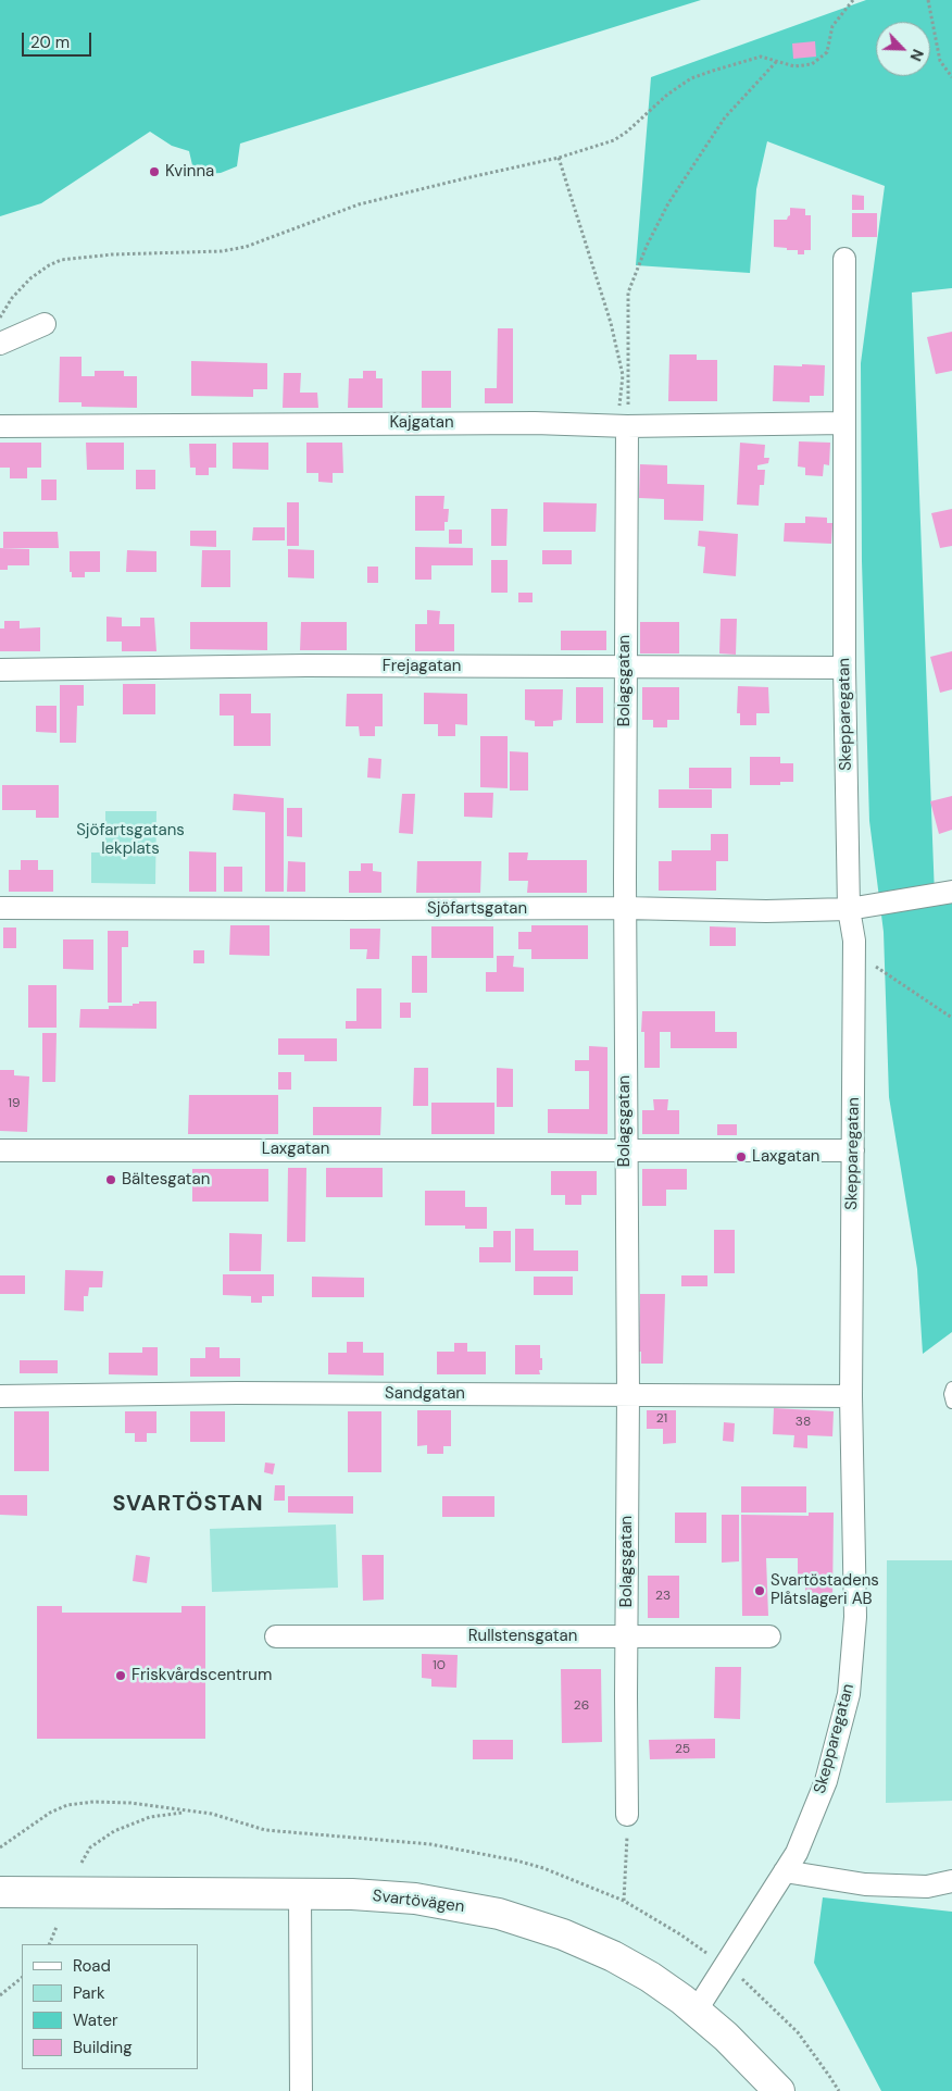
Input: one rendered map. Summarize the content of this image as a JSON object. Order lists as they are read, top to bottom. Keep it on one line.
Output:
{"streets":{"main road":["Svartövägen"],"street":["Kajgatan","Frejagatan","Bolagsgatan","Skepparegatan","Sjöfartsgatan","Laxgatan","Sandgatan","Rullstensgatan"]},"crossings":[["Kajgatan","Bolagsgatan"],["Kajgatan","Skepparegatan"],["Frejagatan","Bolagsgatan"],["Frejagatan","Skepparegatan"],["Bolagsgatan","Sjöfartsgatan"],["Bolagsgatan","Laxgatan"],["Bolagsgatan","Sandgatan"],["Bolagsgatan","Rullstensgatan"],["Skepparegatan","Sjöfartsgatan"],["Skepparegatan","Laxgatan"],["Skepparegatan","Sandgatan"],["Skepparegatan","Svartövägen"]],"districts":["SVARTÖSTAN"],"parks":["Sjöfartsgatans lekplats"],"places":["Kvinna","Laxgatan","Bältesgatan","Svartöstadens Plåtslageri AB","Friskvårdscentrum"],"house_numbers":["19","21","38","23","10","26","25"],"legend":["Road","Park","Water","Building"],"scale_bar":"20 m","north":"bottom right"}
